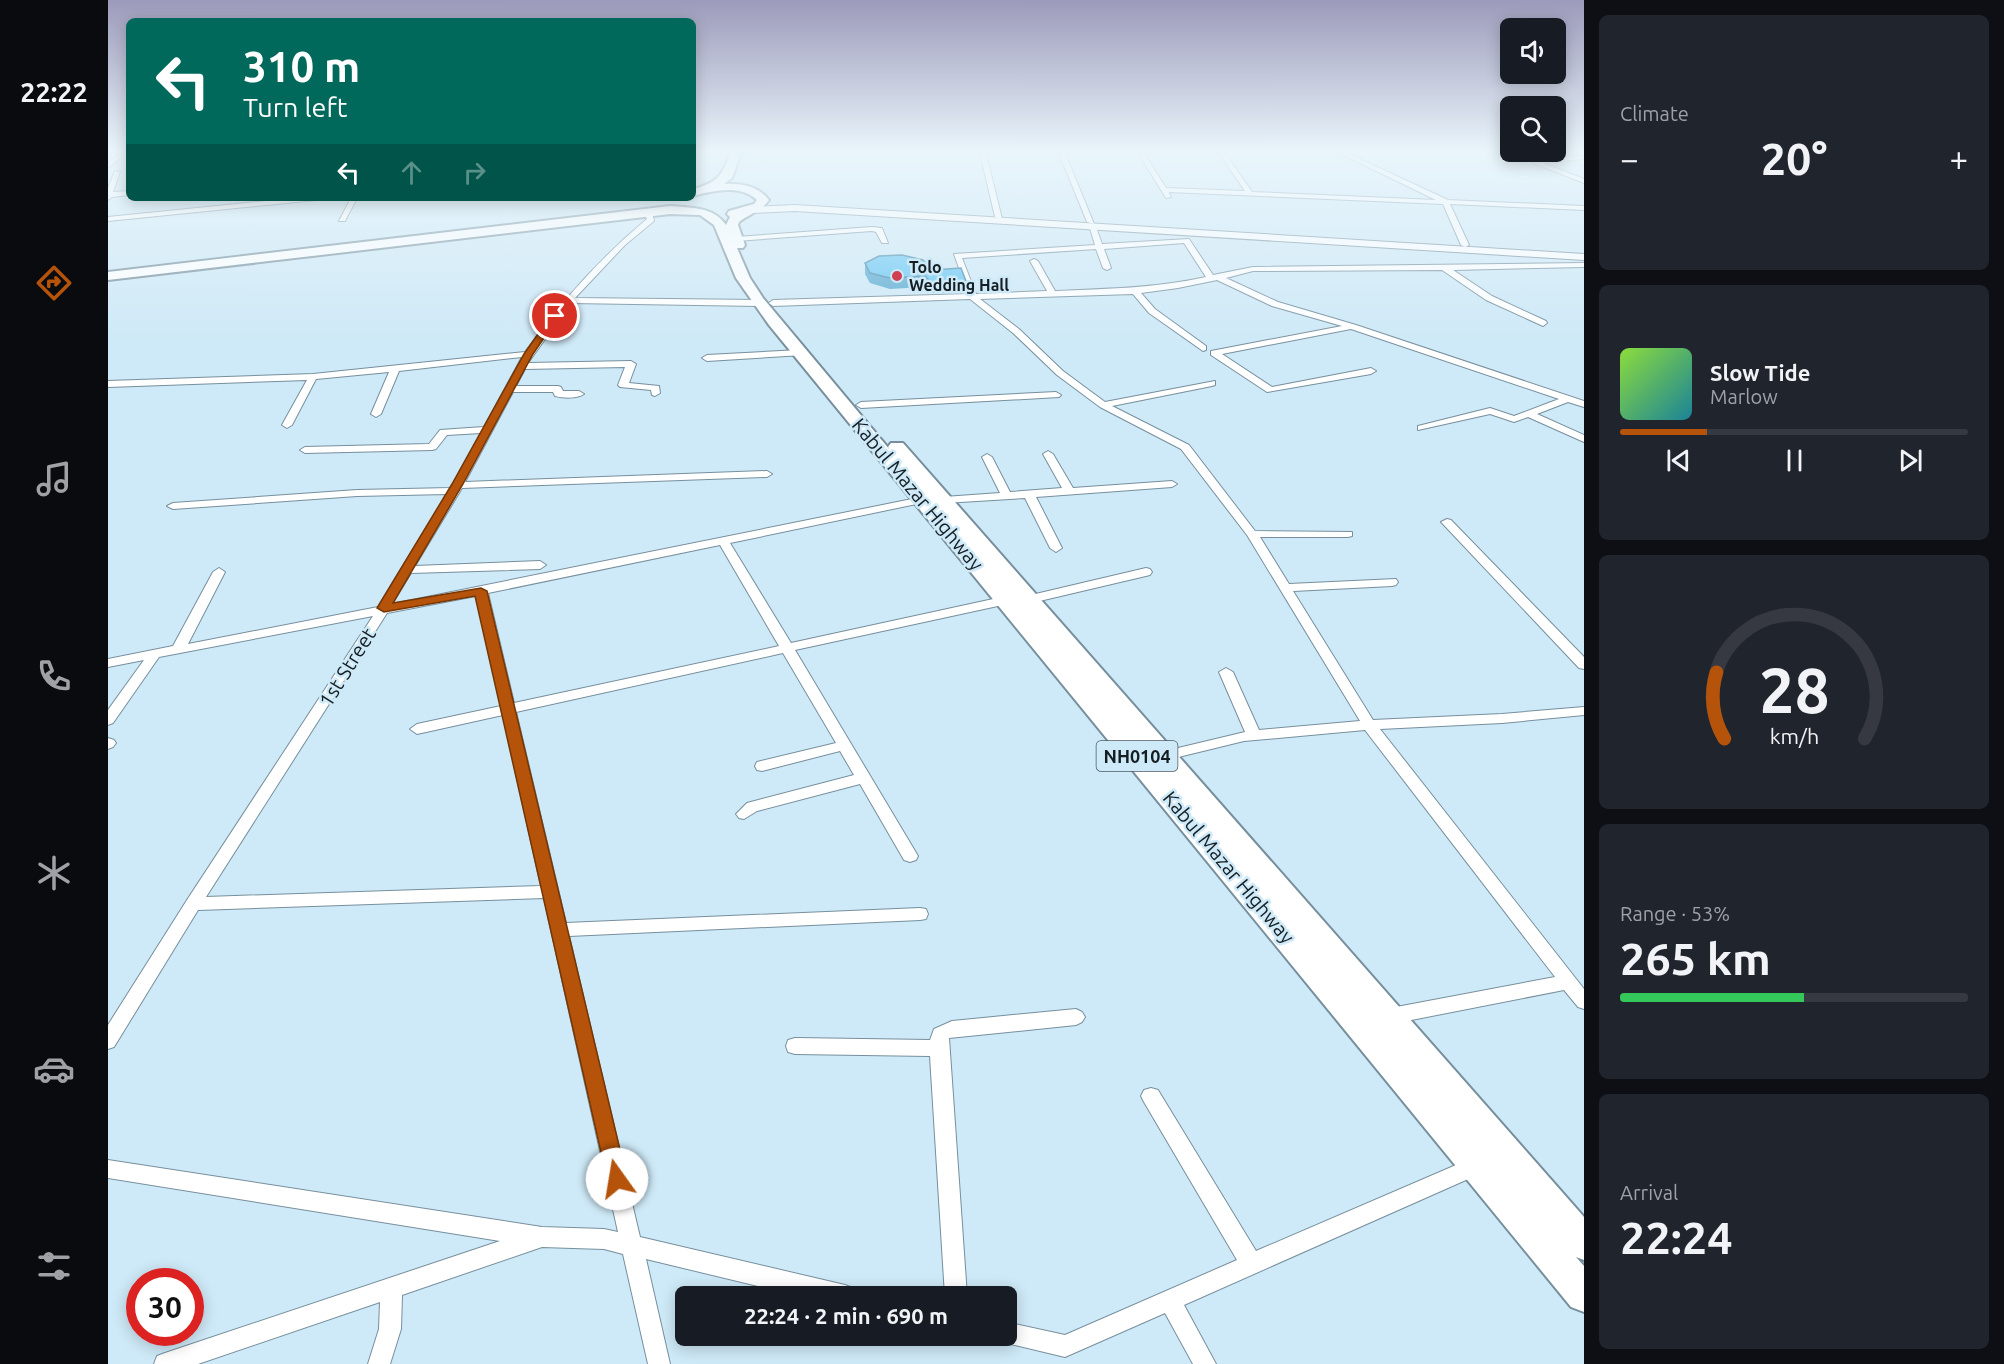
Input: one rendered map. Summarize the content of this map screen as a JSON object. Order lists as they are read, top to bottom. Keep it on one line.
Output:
{"streets":{"highway":["Kabul Mazar Highway","NH0104"],"street":["1st Street"]},"places":["Tolo Wedding Hall"],"page":{"tabs":"22:22","tile":["Climate",["Range · 53%","265 km"],["Arrival","22:24"]],"turn":["310 m","Turn left"],"heat":["−","20°","+"],"song":["Slow Tide","Marlow"],"limit":"30","trip":"22:24 · 2 min · 690 m","gauge":["28","km/h"]}}
